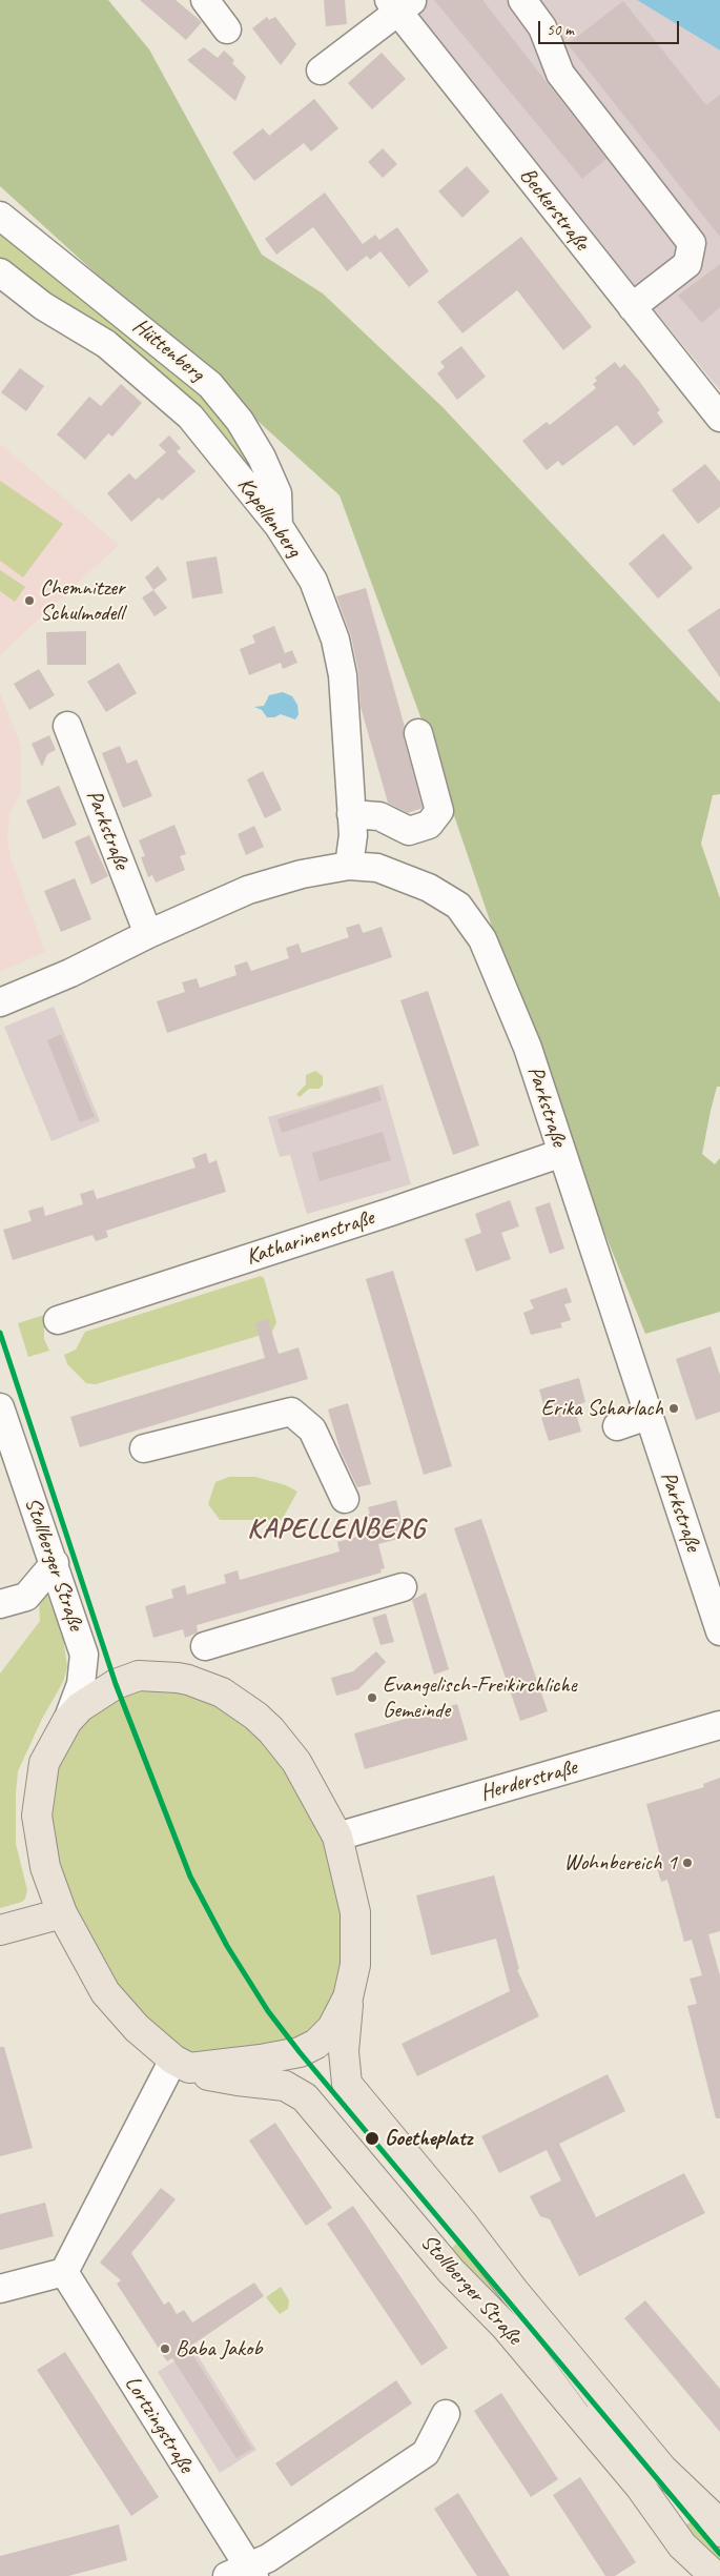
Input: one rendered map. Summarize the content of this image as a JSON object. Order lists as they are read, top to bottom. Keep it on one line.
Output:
{"streets":{"main road":["Stollberger Straße"],"street":["Beckerstraße","Hüttenberg","Kapellenberg","Parkstraße","Katharinenstraße","Herderstraße","Lortzingstraße"]},"crossings":[["Hüttenberg","Kapellenberg"],["Kapellenberg","Parkstraße"],["Parkstraße","Katharinenstraße"]],"districts":["KAPELLENBERG"],"places":["Chemnitzer Schulmodell","Erika Scharlach","Evangelisch-Freikirchliche Gemeinde","Wohnbereich 1","Goetheplatz","Baba Jakob"],"scale_bar":"50 m"}
